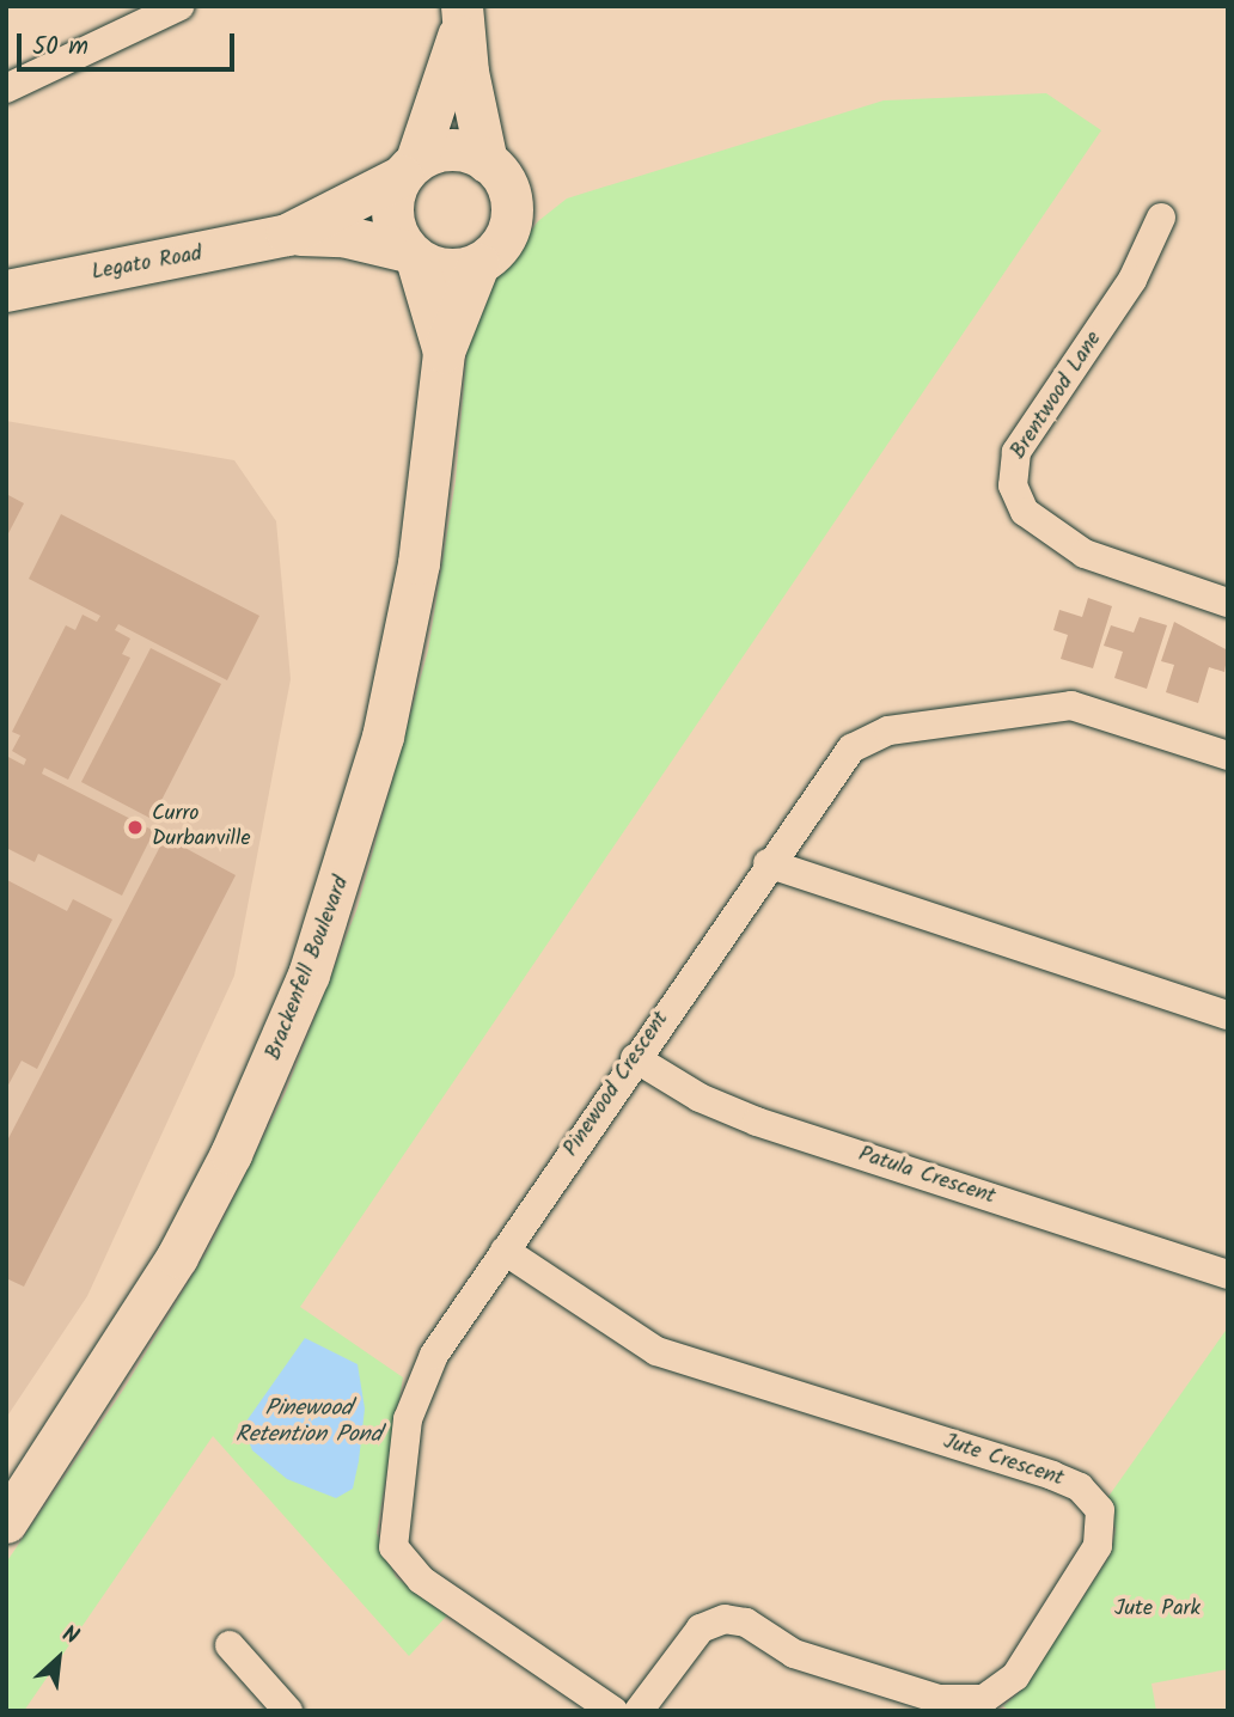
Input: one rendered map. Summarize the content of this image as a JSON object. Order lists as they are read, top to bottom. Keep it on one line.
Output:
{"streets":{"street":["Legato Road","Brentwood Lane","Brackenfell Boulevard","Pinewood Crescent","Patula Crescent","Jute Crescent"]},"crossings":[["Legato Road","Brackenfell Boulevard"],["Pinewood Crescent","Patula Crescent"],["Pinewood Crescent","Jute Crescent"]],"water":["Pinewood Retention Pond"],"parks":["Jute Park"],"places":["Curro Durbanville"],"scale_bar":"50 m","north":"top right"}
